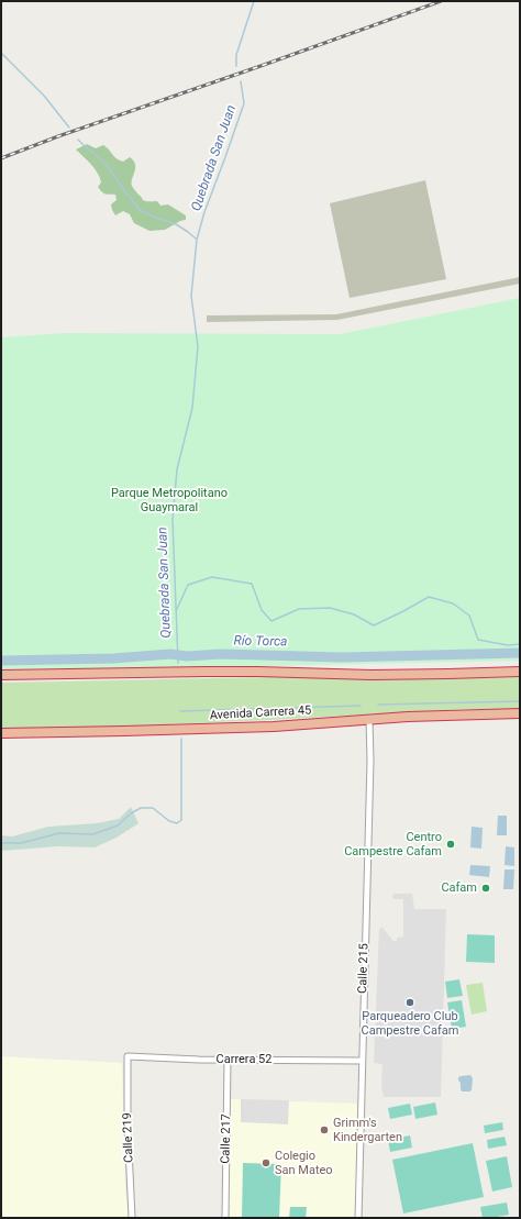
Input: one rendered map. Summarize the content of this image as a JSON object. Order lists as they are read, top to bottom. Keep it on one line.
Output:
{"streets":{"highway":["Avenida Carrera 45"],"street":["Calle 215","Carrera 52","Calle 219","Calle 217"]},"crossings":[["Avenida Carrera 45","Calle 215"],["Calle 215","Carrera 52"],["Carrera 52","Calle 219"],["Carrera 52","Calle 217"]],"water":["Quebrada San Juan","Río Torca"],"parks":["Parque Metropolitano Guaymaral"],"places":["Centro Campestre Cafam","Cafam","Parqueadero Club Campestre Cafam","Grimm's Kindergarten","Colegio San Mateo"]}
